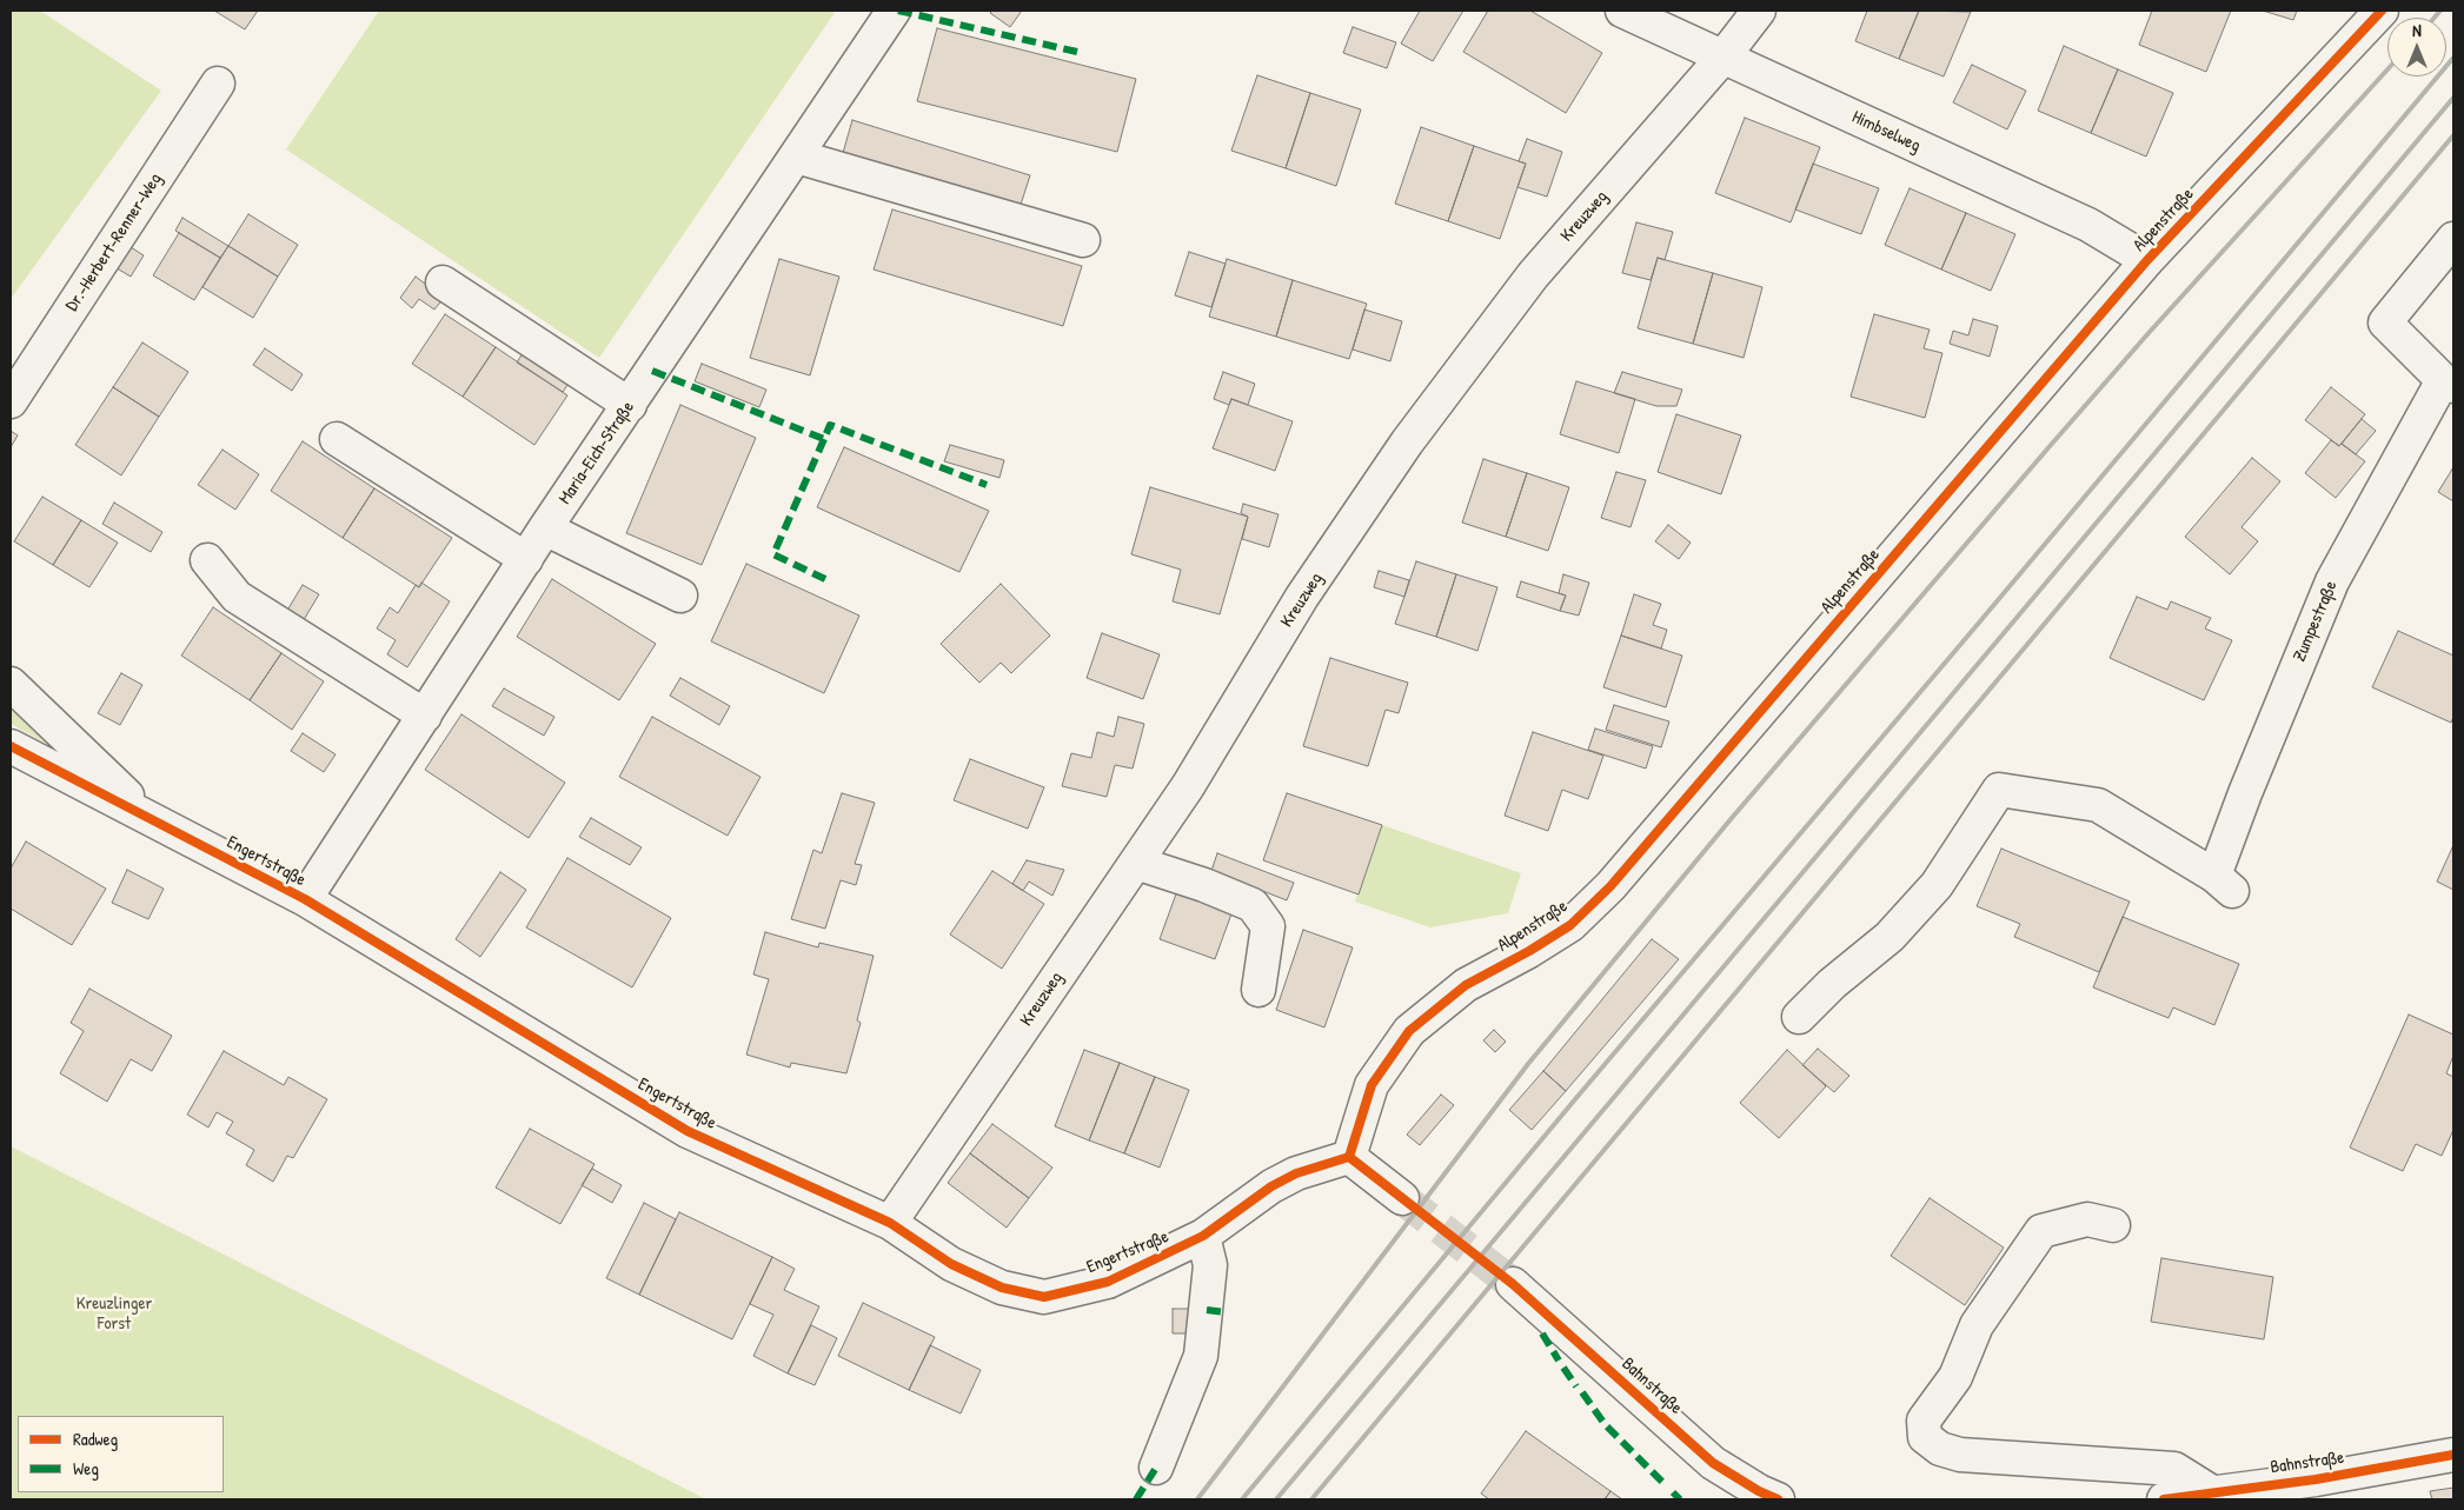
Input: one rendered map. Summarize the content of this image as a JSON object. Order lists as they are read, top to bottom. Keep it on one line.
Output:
{"streets":{"street":["Himbselweg","Kreuzweg","Alpenstraße","Dr.-Herbert-Renner-Weg","Maria-Eich-Straße","Zumpestraße","Engertstraße","Bahnstraße"]},"crossings":[["Himbselweg","Kreuzweg"],["Himbselweg","Alpenstraße"],["Kreuzweg","Engertstraße"],["Alpenstraße","Engertstraße"],["Maria-Eich-Straße","Engertstraße"]],"parks":["Kreuzlinger Forst"],"legend":["Radweg","Weg"],"north":"top"}
